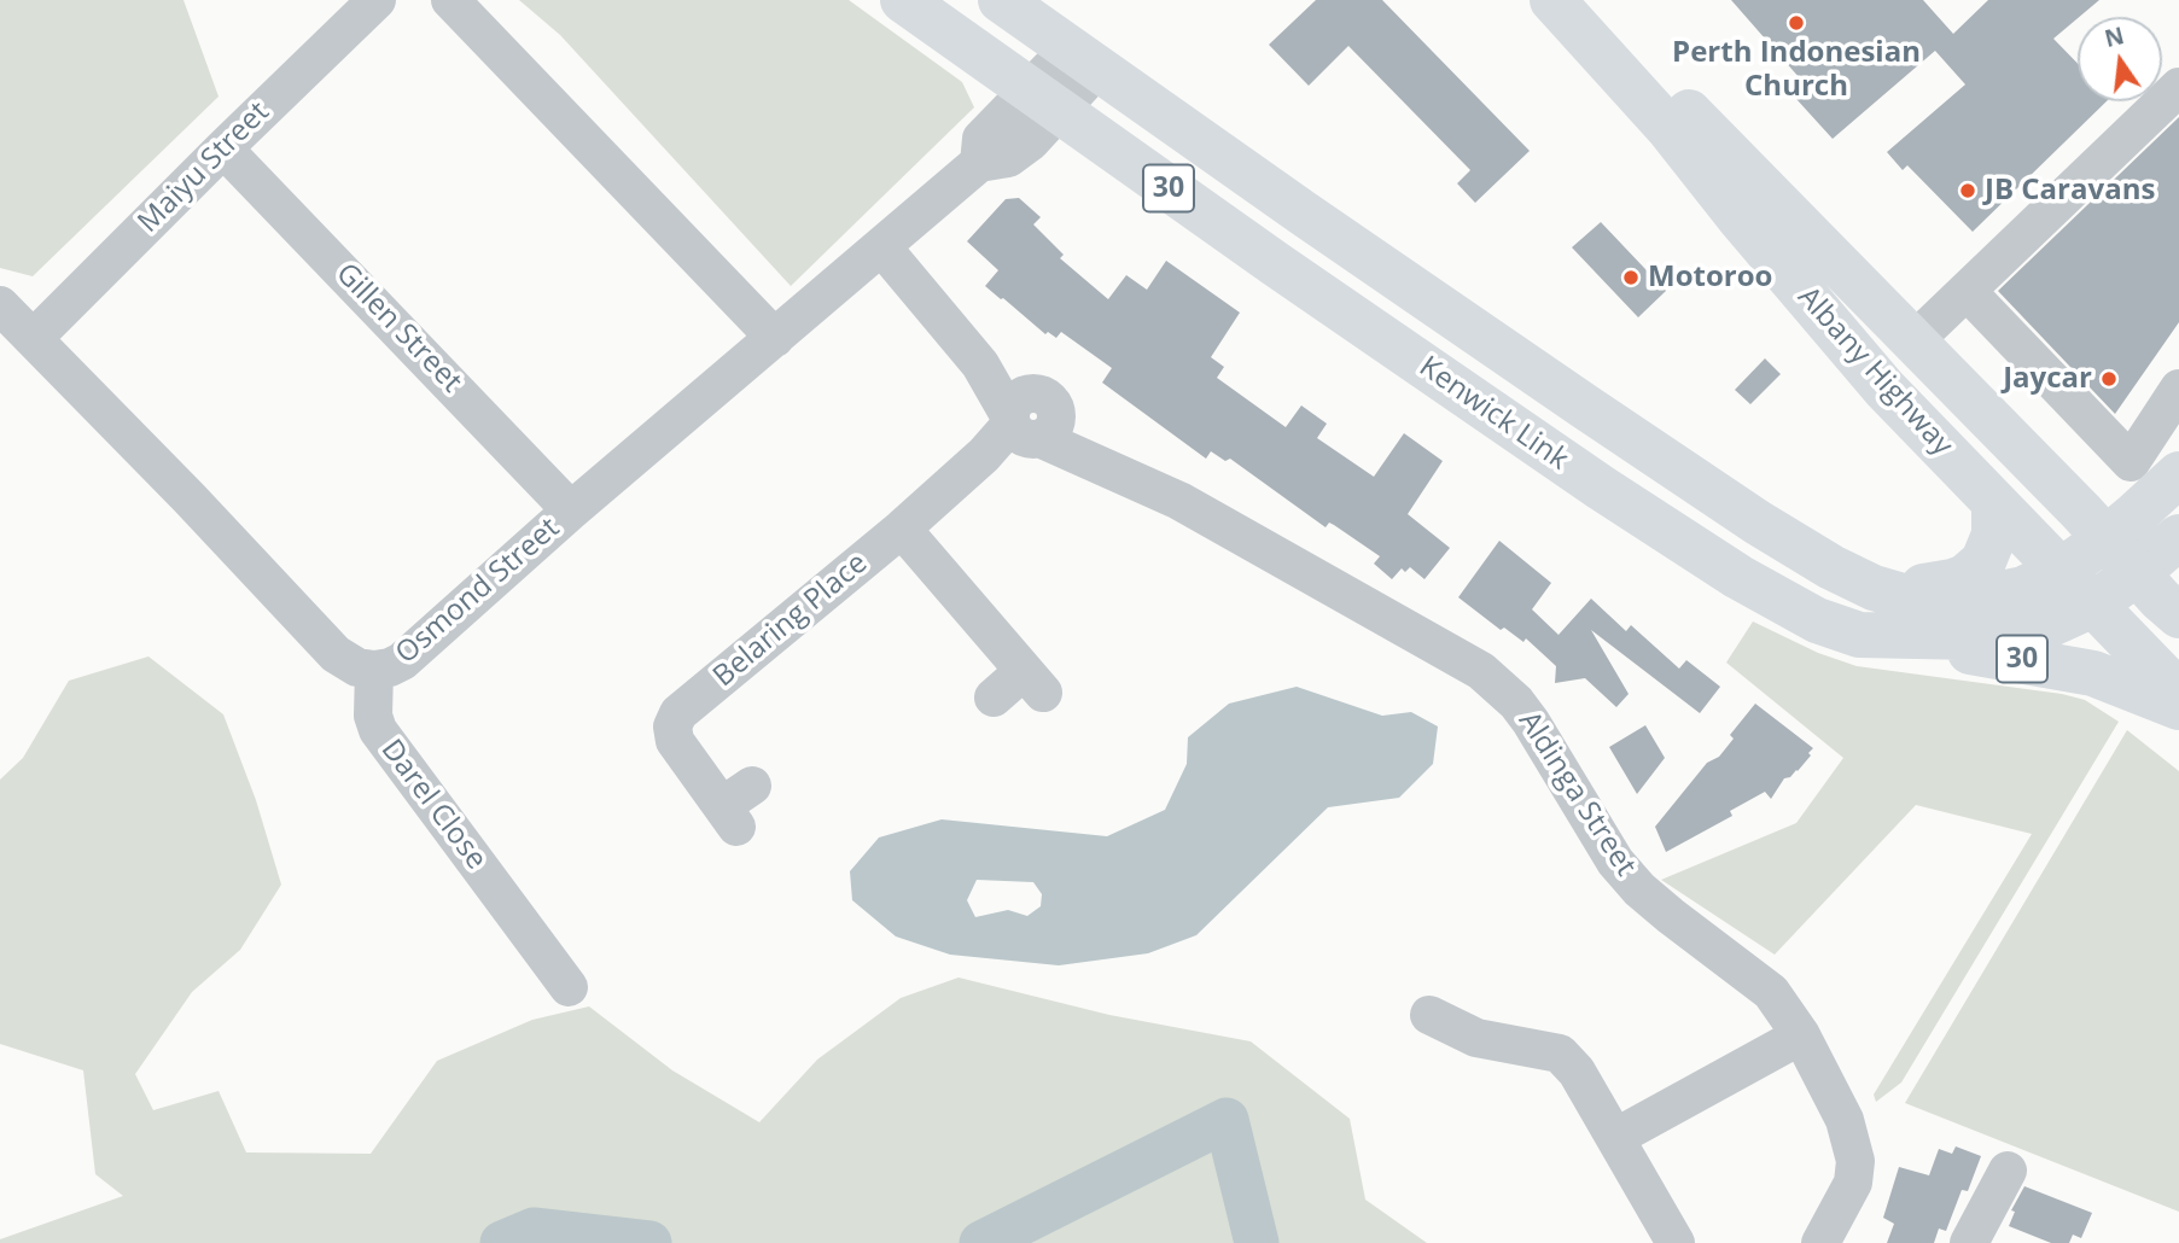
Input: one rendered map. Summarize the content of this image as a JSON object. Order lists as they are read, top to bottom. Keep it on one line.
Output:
{"streets":{"main road":["30","Albany Highway","Kenwick Link"],"street":["Maiyu Street","Gillen Street","Osmond Street","Belaring Place","Aldinga Street","Darel Close"]},"crossings":[["Maiyu Street","Gillen Street"],["Maiyu Street","Osmond Street"],["30","Kenwick Link"],["Gillen Street","Osmond Street"],["Albany Highway","Kenwick Link"],["Kenwick Link","Osmond Street"],["Osmond Street","Aldinga Street"],["Osmond Street","Darel Close"],["Belaring Place","Aldinga Street"]],"places":["Perth Indonesian Church","JB Caravans","Motoroo","Jaycar"],"north":"top"}
